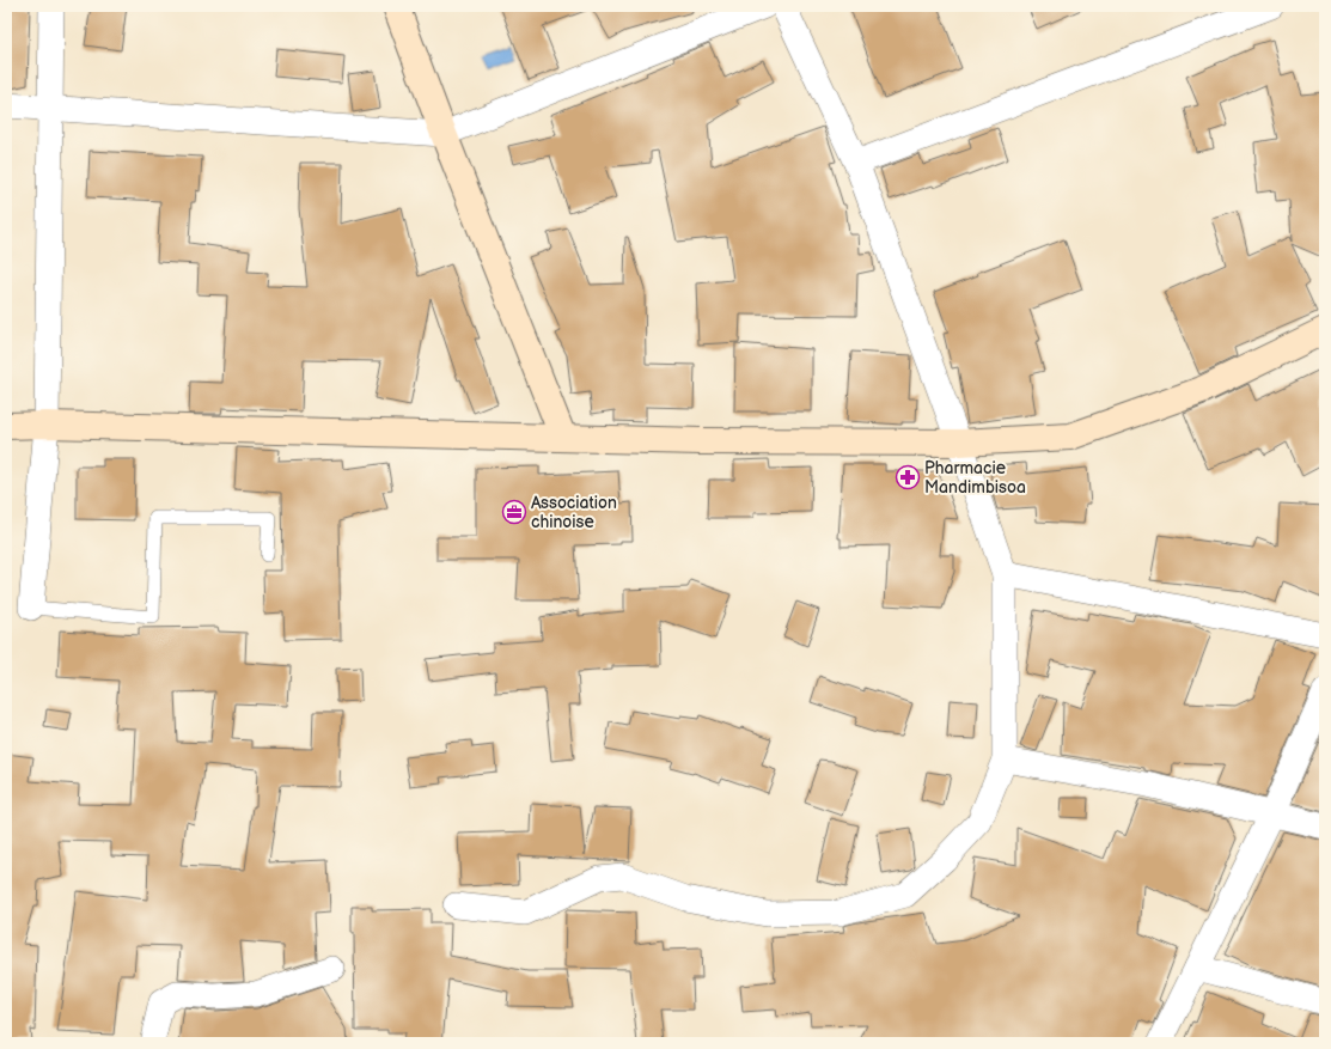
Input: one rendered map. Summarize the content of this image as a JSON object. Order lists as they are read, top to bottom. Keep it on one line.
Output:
{"places":{"pharmacy":["Pharmacie Mandimbisoa"],"office":["Association chinoise"]}}
